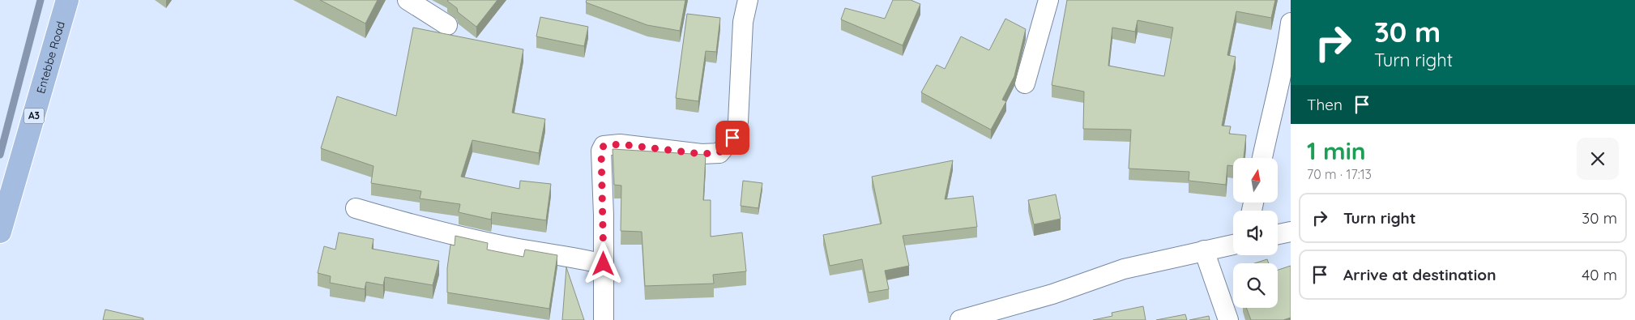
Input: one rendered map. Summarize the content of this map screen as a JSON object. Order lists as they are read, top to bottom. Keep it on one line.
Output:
{"streets":{"main road":["Entebbe Road","A3"]},"north":"top","page":{"turn":["30 m","Turn right"],"then":"Then","heading":["1 min","70 m · 17:13"],"list":[{"name":"Turn right","value":"30 m"},{"name":"Arrive at destination","value":"40 m"}]}}
